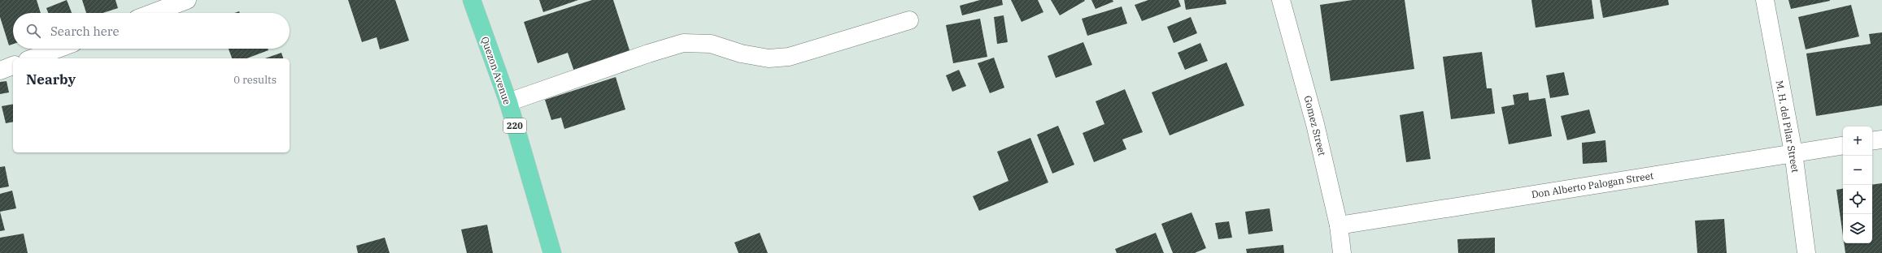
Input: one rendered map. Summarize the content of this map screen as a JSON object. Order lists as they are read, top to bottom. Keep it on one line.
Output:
{"streets":{"main road":["Quezon Avenue","220"],"street":["Gomez Street","M. H. del Pilar Street","Don Alberto Palogan Street"]},"crossings":[["Gomez Street","Don Alberto Palogan Street"],["M. H. del Pilar Street","Don Alberto Palogan Street"]],"page":{"search":"Search here","heading":["Nearby","0 results"],"map_buttons":["+","−"]}}
